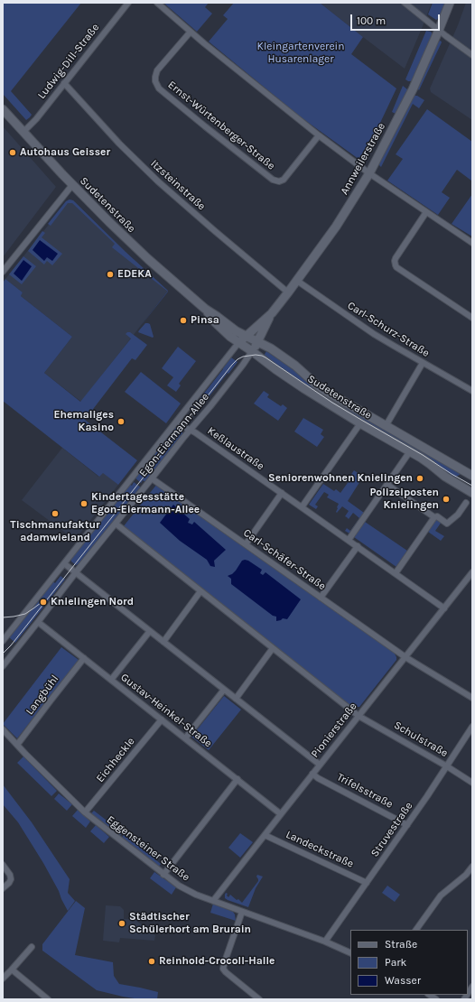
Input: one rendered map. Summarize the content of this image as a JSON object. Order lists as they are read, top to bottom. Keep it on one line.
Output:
{"streets":{"main road":["Annweilerstraße","Sudetenstraße"],"street":["Ludwig-Dill-Straße","Ernst-Würtenberger-Straße","Itzsteinstraße","Carl-Schurz-Straße","Egon-Eiermann-Allee","Keßlaustraße","Carl-Schäfer-Straße","Langbühl","Gustav-Heinkel-Straße","Pionierstraße","Schulstraße","Eichheckle","Trifelsstraße","Struvestraße","Eggensteiner Straße","Landeckstraße"]},"crossings":[["Ludwig-Dill-Straße","Itzsteinstraße"],["Ludwig-Dill-Straße","Sudetenstraße"],["Annweilerstraße","Itzsteinstraße"],["Annweilerstraße","Sudetenstraße"],["Annweilerstraße","Carl-Schurz-Straße"],["Annweilerstraße","Egon-Eiermann-Allee"],["Sudetenstraße","Egon-Eiermann-Allee"],["Egon-Eiermann-Allee","Keßlaustraße"],["Egon-Eiermann-Allee","Carl-Schäfer-Straße"],["Egon-Eiermann-Allee","Gustav-Heinkel-Straße"],["Egon-Eiermann-Allee","Schulstraße"],["Keßlaustraße","Pionierstraße"],["Carl-Schäfer-Straße","Pionierstraße"],["Langbühl","Gustav-Heinkel-Straße"],["Langbühl","Eggensteiner Straße"],["Gustav-Heinkel-Straße","Pionierstraße"],["Gustav-Heinkel-Straße","Eichheckle"],["Pionierstraße","Schulstraße"],["Pionierstraße","Trifelsstraße"],["Pionierstraße","Eggensteiner Straße"],["Pionierstraße","Landeckstraße"],["Schulstraße","Struvestraße"],["Eichheckle","Eggensteiner Straße"],["Trifelsstraße","Struvestraße"],["Struvestraße","Eggensteiner Straße"],["Struvestraße","Landeckstraße"]],"parks":["Kleingartenverein Husarenlager"],"places":["Autohaus Geisser","EDEKA","Pinsa","Ehemaliges Kasino","Seniorenwohnen Knielingen","Polizeiposten Knielingen","Kindertagesstätte Egon-Eiermann-Allee","Tischmanufaktur adamwieland","Knielingen Nord","Städtischer Schülerhort am Brurain","Reinhold-Crocoll-Halle"],"legend":["Straße","Park","Wasser"],"scale_bar":"100 m"}
